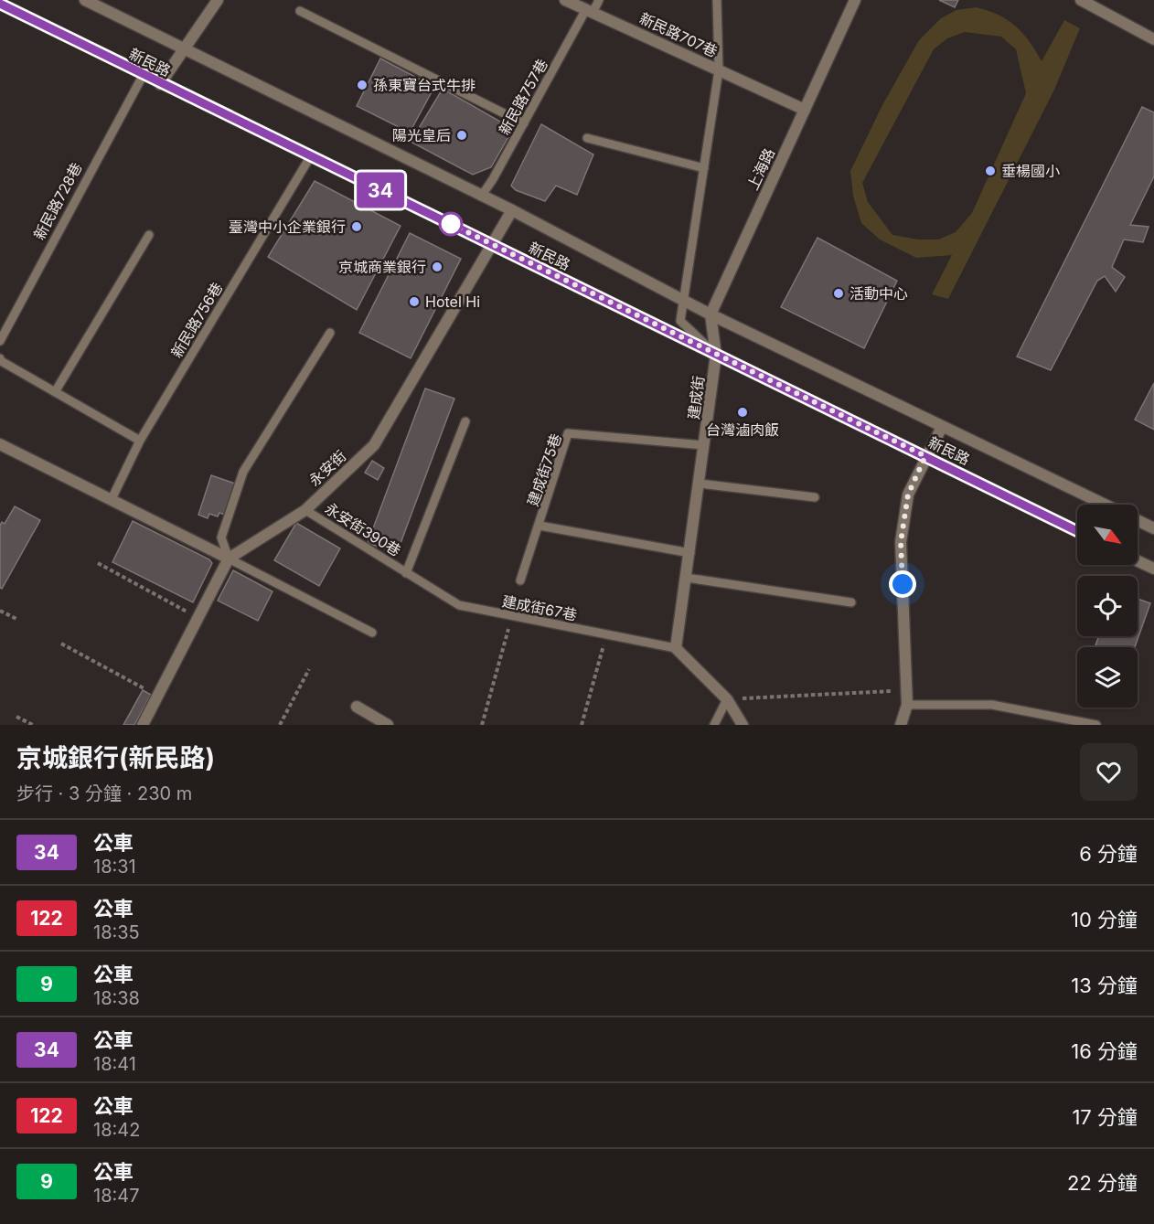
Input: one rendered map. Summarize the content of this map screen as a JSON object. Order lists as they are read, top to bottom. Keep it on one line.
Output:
{"streets":{"street":["新民路707巷","新民路","上海路","建成街","永安街"],"lane":["新民路757巷","新民路728巷","新民路756巷","建成街75巷","永安街390巷","建成街67巷"]},"crossings":[["新民路707巷","新民路757巷"],["新民路707巷","上海路"],["新民路","新民路757巷"],["新民路","上海路"],["新民路","新民路728巷"],["新民路","新民路756巷"],["新民路","建成街"],["新民路","永安街"],["建成街","建成街75巷"],["建成街","建成街67巷"],["永安街","永安街390巷"],["永安街390巷","建成街67巷"]],"places":["孫東寶台式牛排","陽光皇后","垂楊國小","臺灣中小企業銀行","京城商業銀行","活動中心","Hotel Hi","台灣滷肉飯"],"lines":["bus line 34"],"north":"bottom right","page":{"on_map":"34","heading":["京城銀行(新民路)","步行 · 3 分鐘 · 230 m"],"list":[{"mark":"34","name":"公車","note":"18:31","value":"6 分鐘"},{"mark":"122","name":"公車","note":"18:35","value":"10 分鐘"},{"mark":"9","name":"公車","note":"18:38","value":"13 分鐘"},{"mark":"34","name":"公車","note":"18:41","value":"16 分鐘"},{"mark":"122","name":"公車","note":"18:42","value":"17 分鐘"},{"mark":"9","name":"公車","note":"18:47","value":"22 分鐘"}]}}
